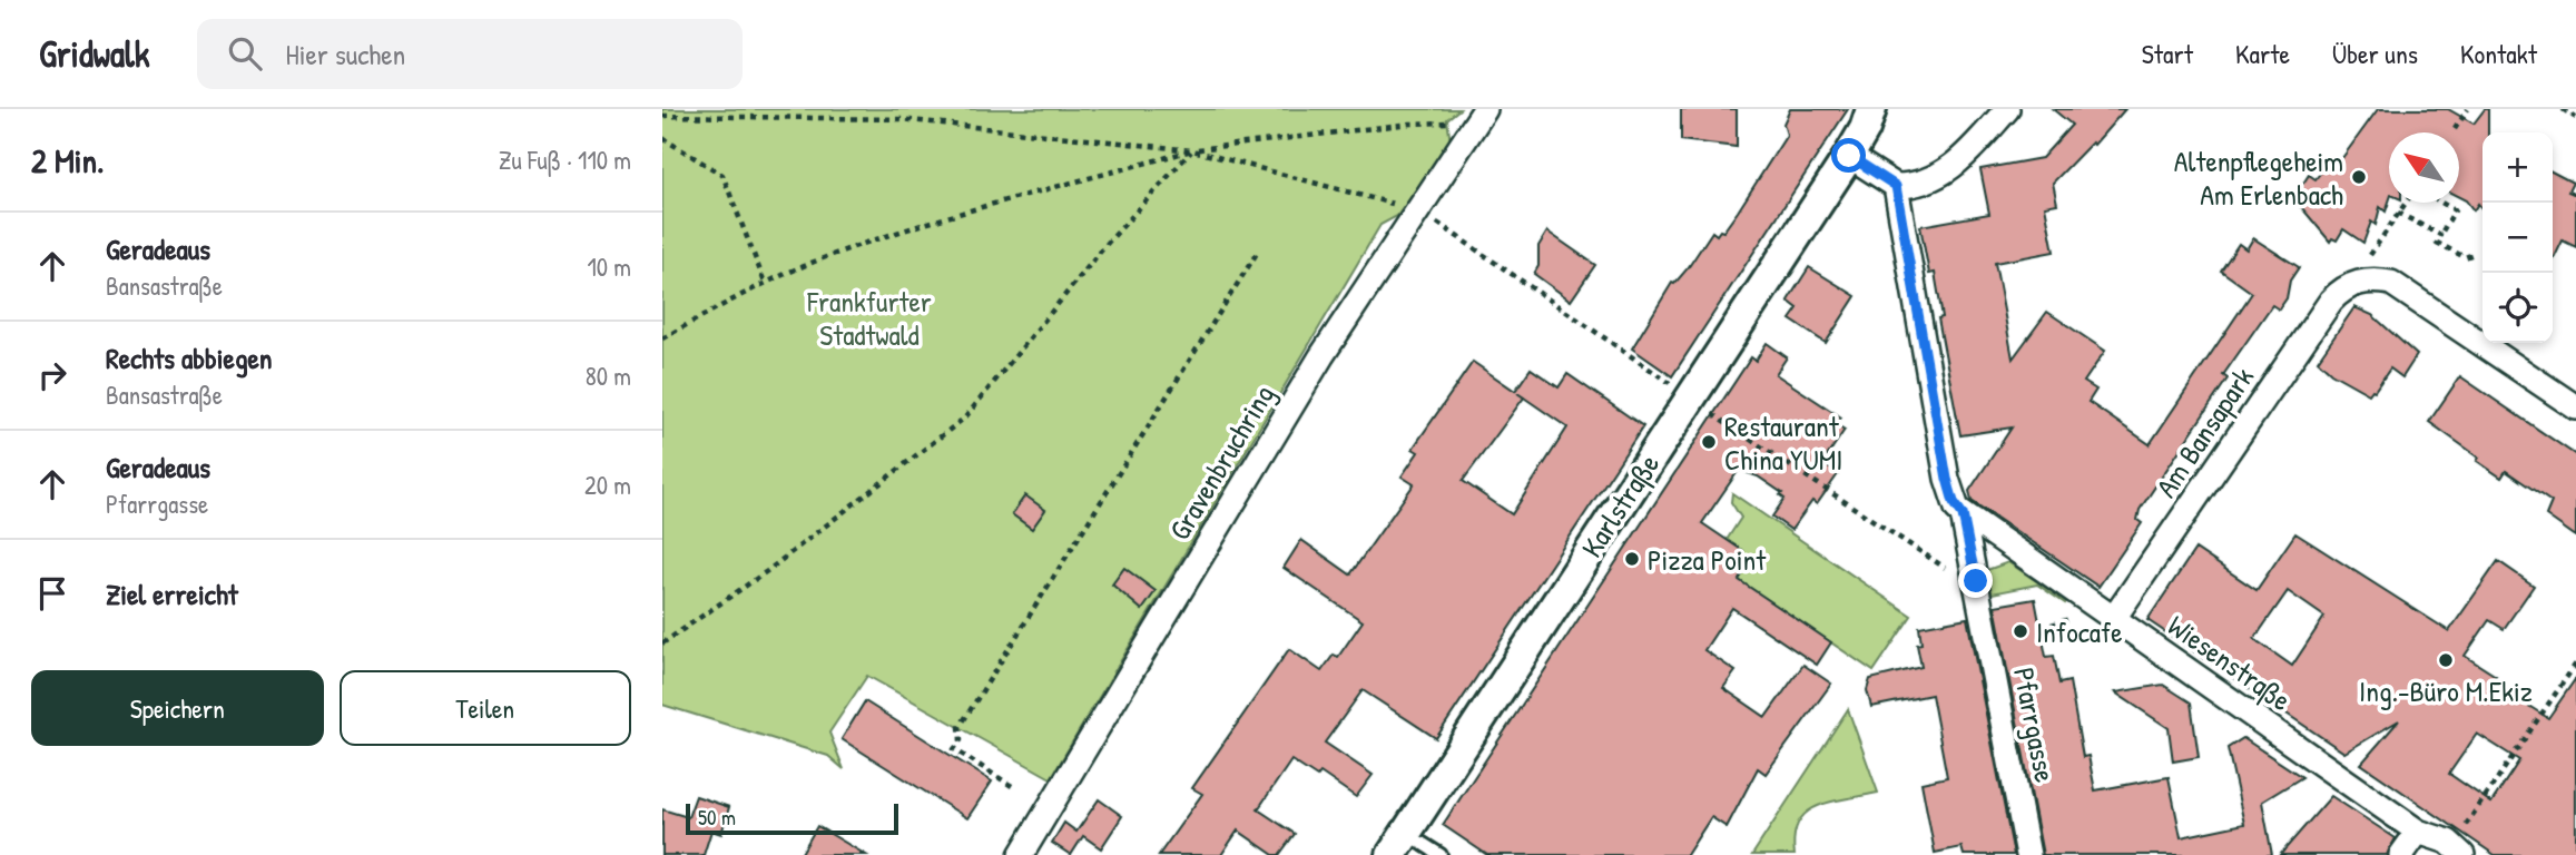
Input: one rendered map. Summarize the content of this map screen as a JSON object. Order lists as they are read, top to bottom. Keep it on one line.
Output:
{"streets":{"street":["Am Bansapark","Gravenbruchring","Karlstraße","Wiesenstraße","Pfarrgasse"]},"crossings":[["Am Bansapark","Wiesenstraße"],["Wiesenstraße","Pfarrgasse"]],"parks":["Frankfurter Stadtwald"],"places":["Altenpflegeheim Am Erlenbach","Restaurant China YUMI","Pizza Point","Infocafe","Ing.-Büro M.Ekiz"],"scale_bar":"50 m","north":"top left","page":{"header":"Gridwalk","search":"Hier suchen","nav":["Start","Karte","Über uns","Kontakt"],"heading":["2 Min.","Zu Fuß · 110 m"],"map_buttons":["+","−"],"list":[["Geradeaus","Bansastraße","10 m"],["Rechts abbiegen","Bansastraße","80 m"],["Geradeaus","Pfarrgasse","20 m"],"Ziel erreicht"],"buttons":["Speichern","Teilen"],"scale":"50 m"}}
